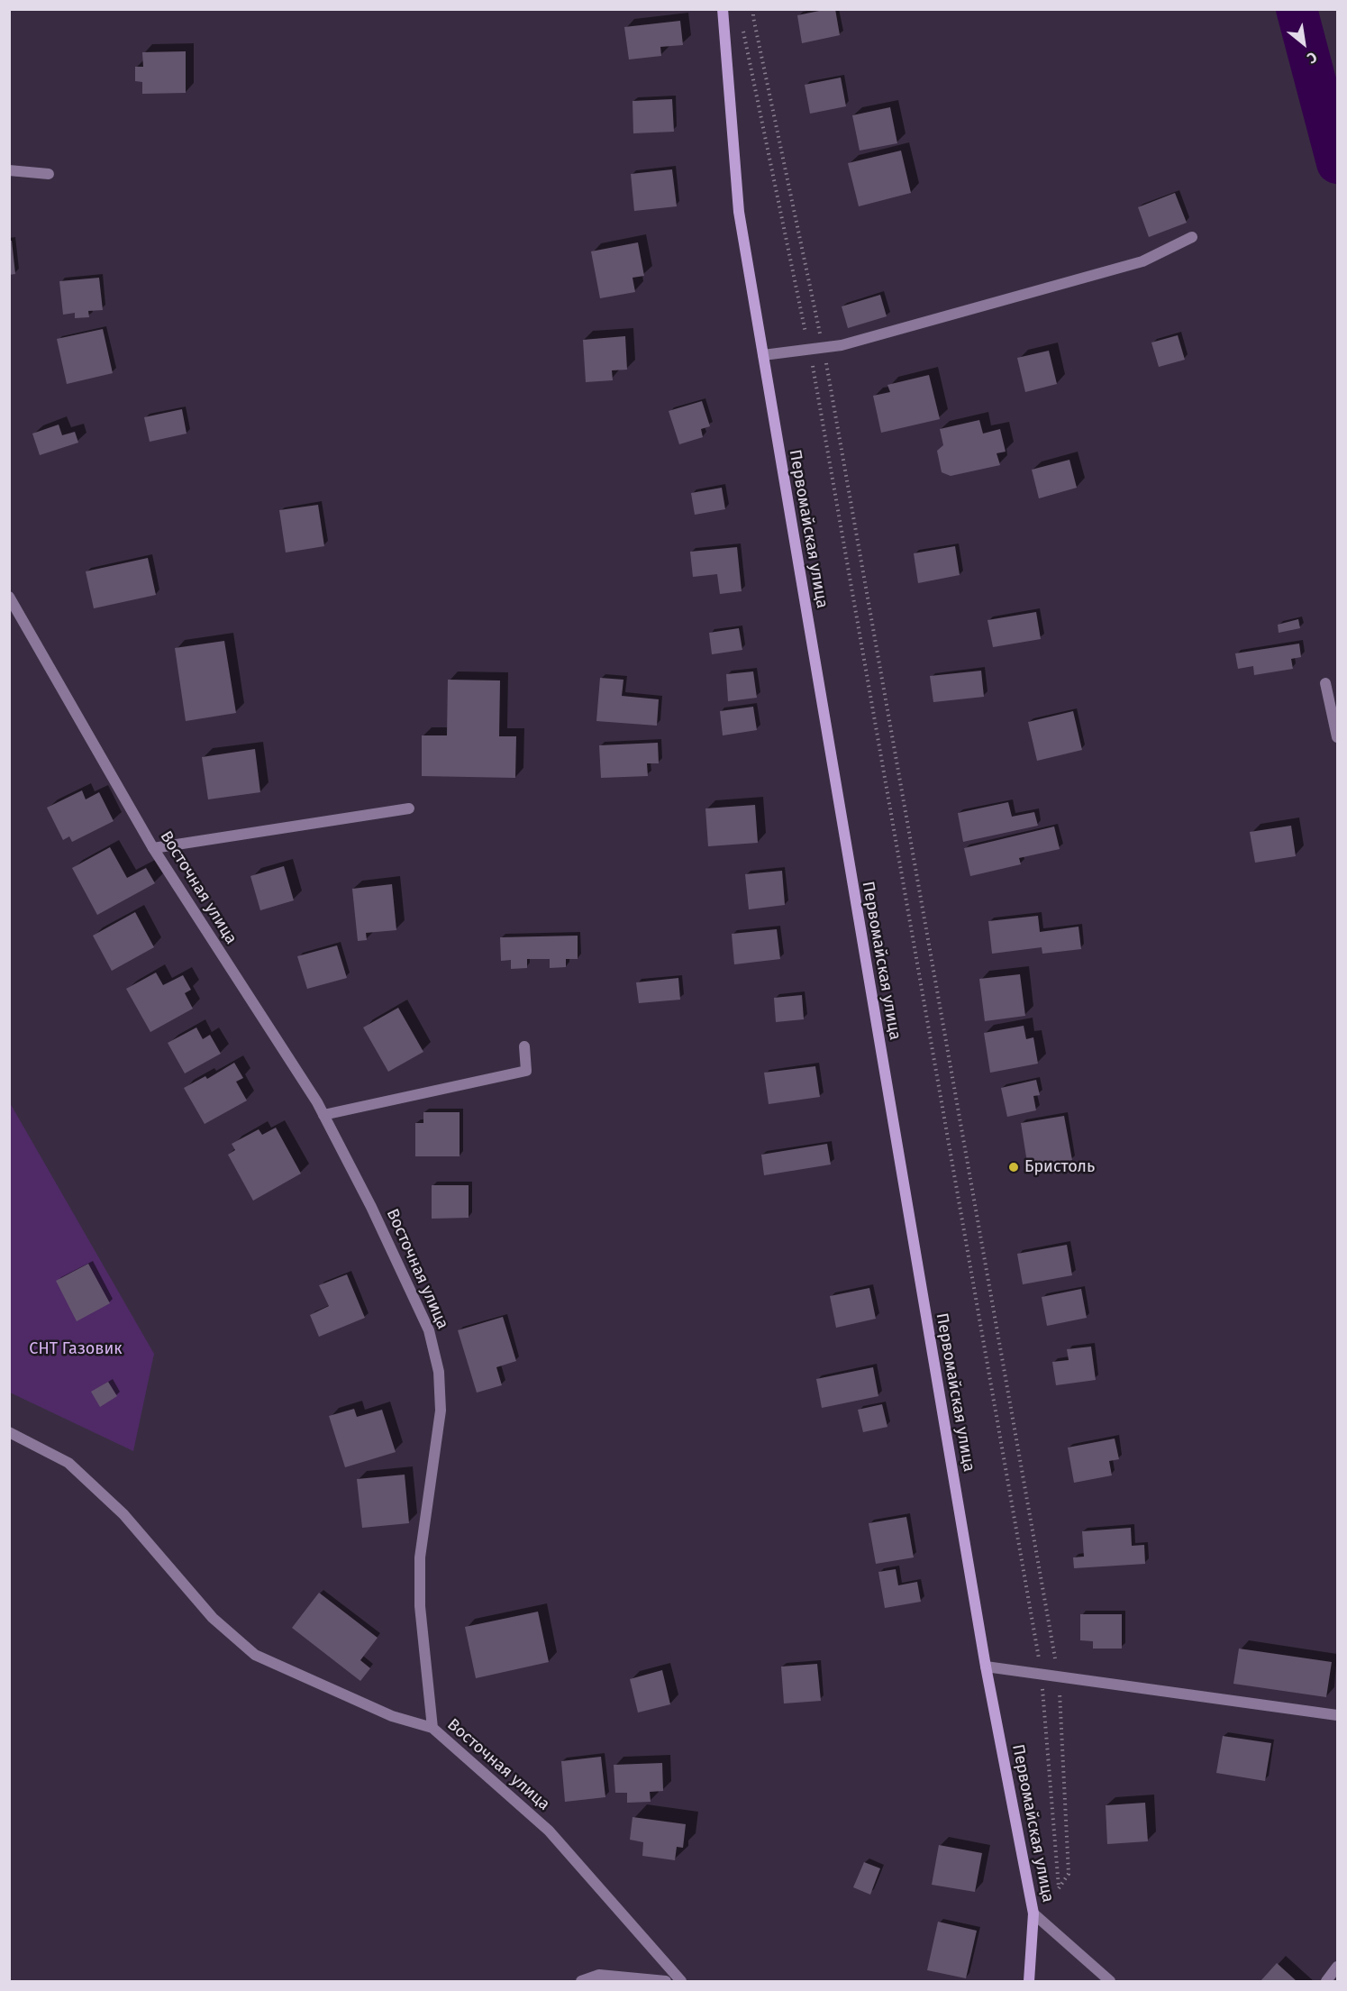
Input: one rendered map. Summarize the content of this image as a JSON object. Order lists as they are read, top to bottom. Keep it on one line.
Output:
{"streets":{"main road":["Первомайская улица"],"street":["Восточная улица"]},"parks":["СНТ Газовик"],"places":["Бристоль"],"north":"bottom right"}
